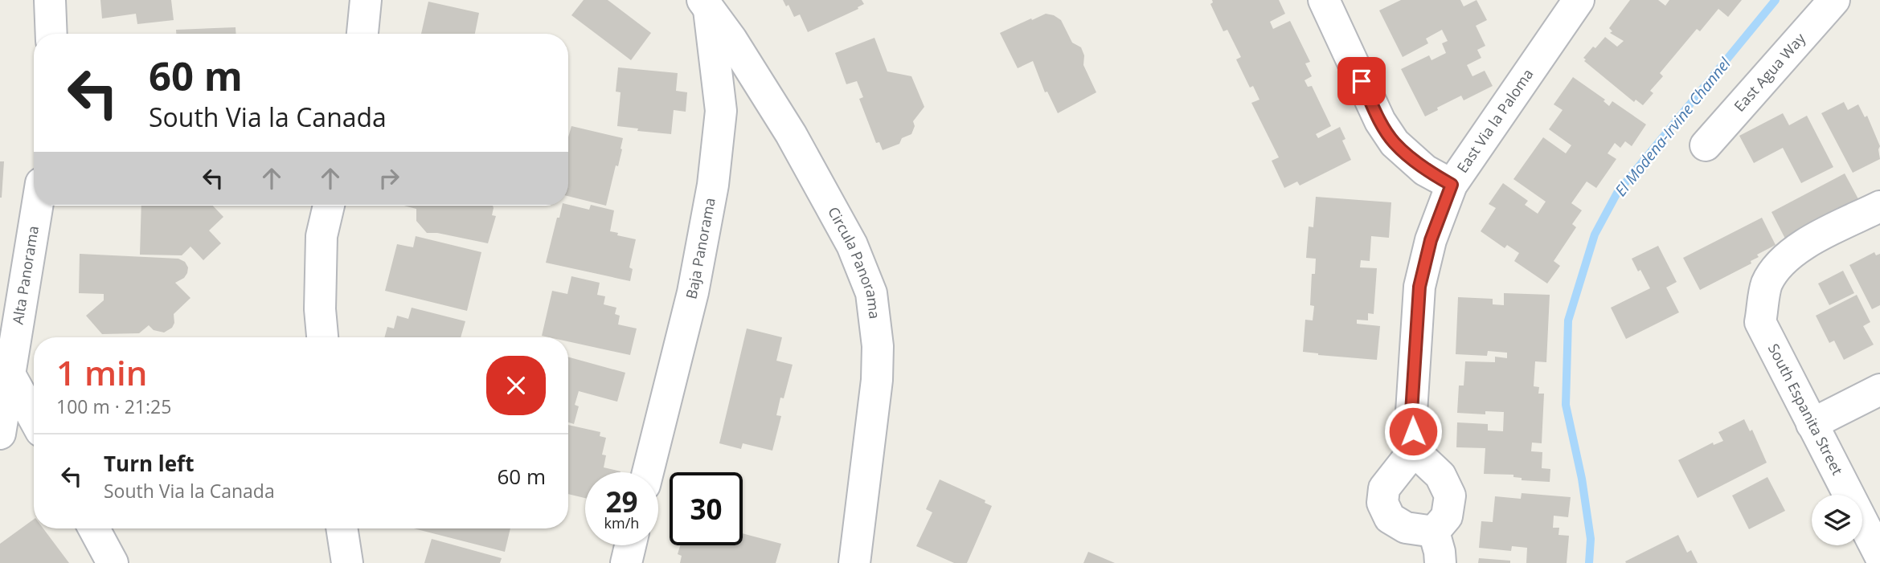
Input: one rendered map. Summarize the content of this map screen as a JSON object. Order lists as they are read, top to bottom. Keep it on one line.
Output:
{"streets":{"street":["East Agua Way","East Via la Paloma","Baja Panorama","Circula Panorama","Alta Panorama","South Espanita Street"]},"crossings":[["Baja Panorama","Circula Panorama"]],"water":["El Modena-Irvine Channel"],"page":{"turn":["60 m","South Via la Canada"],"heading":["1 min","100 m · 21:25"],"list":[{"name":"Turn left","note":"South Via la Canada","value":"60 m"}],"speed":"29 km/h","limit":"30"}}
